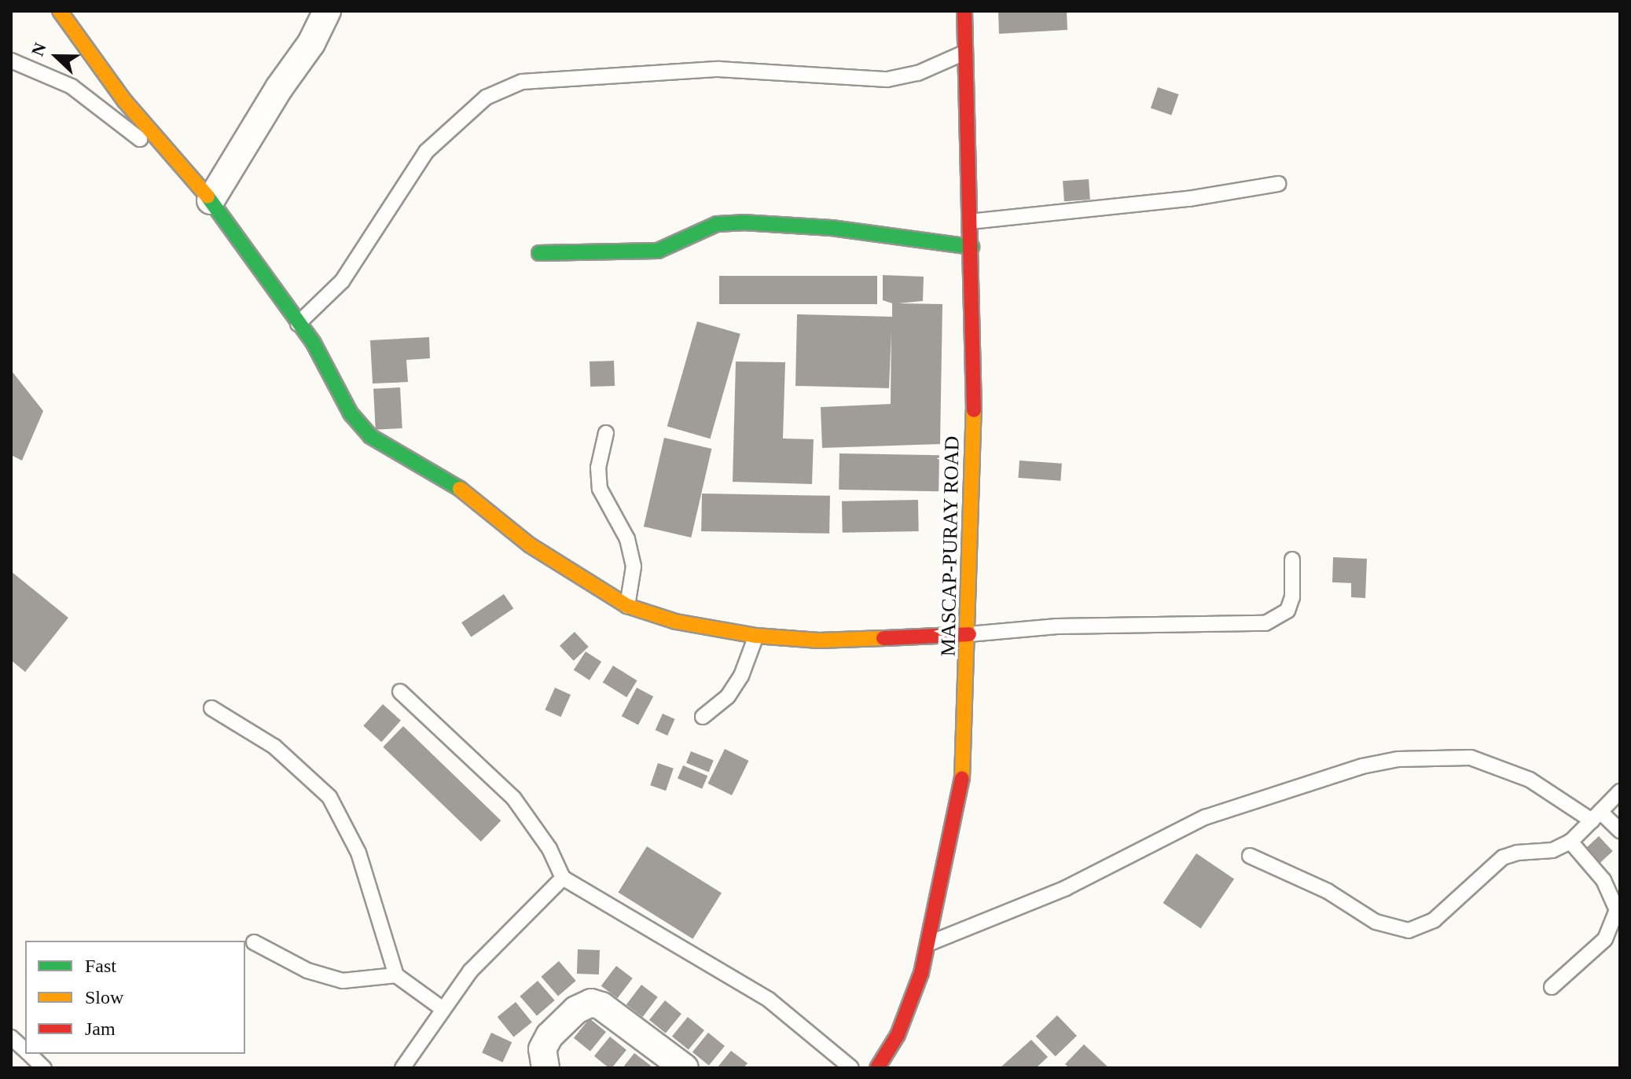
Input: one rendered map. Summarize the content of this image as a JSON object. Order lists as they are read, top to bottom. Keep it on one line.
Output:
{"streets":{"street":["MASCAP-PURAY ROAD"]},"legend":["Fast","Slow","Jam"],"north":"left"}
